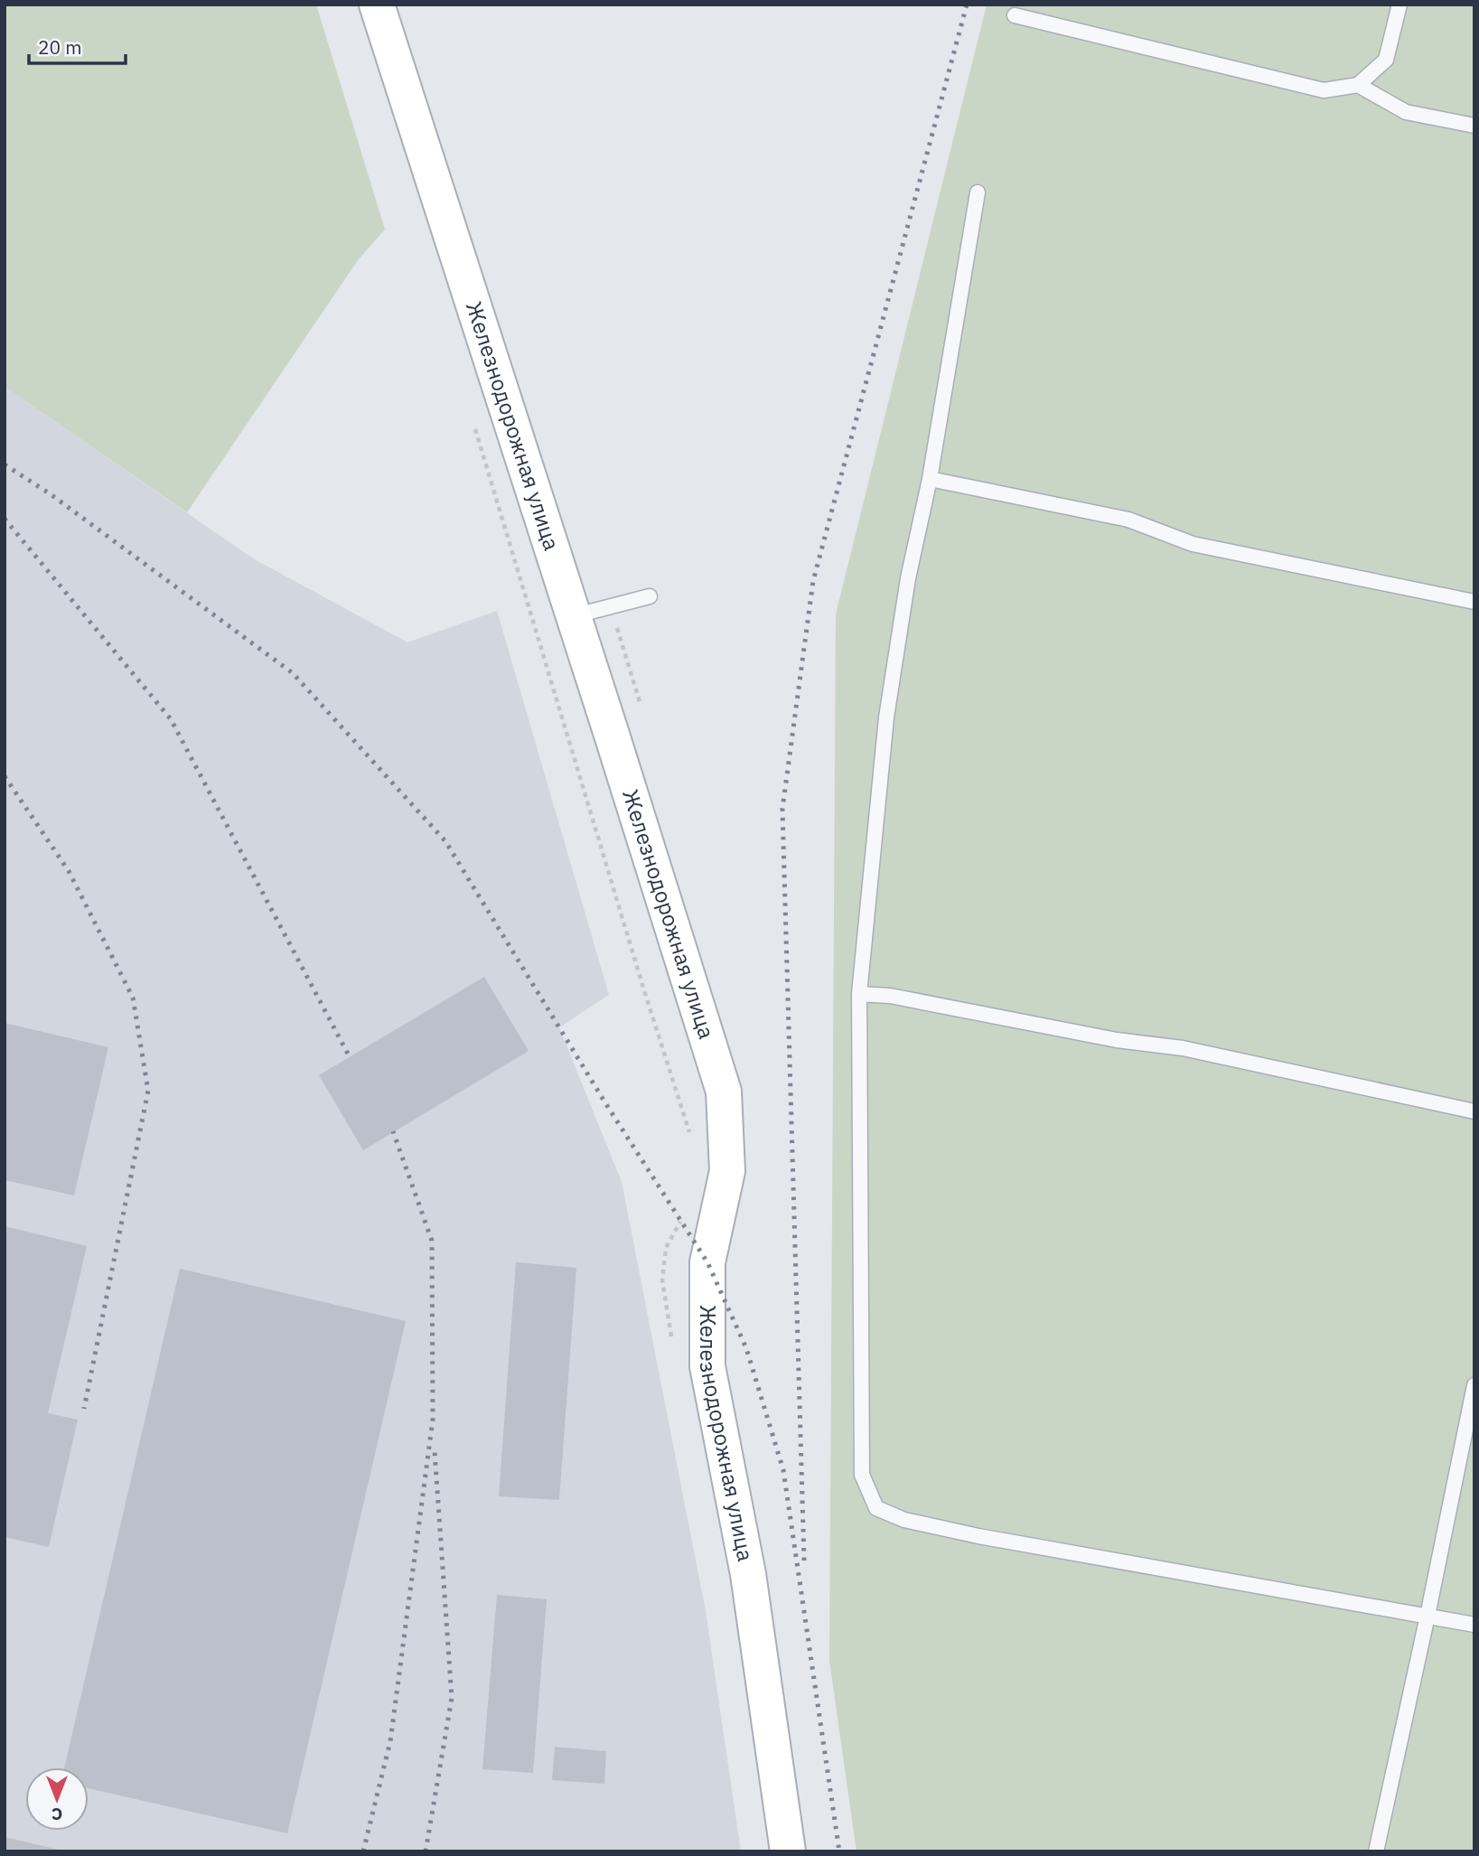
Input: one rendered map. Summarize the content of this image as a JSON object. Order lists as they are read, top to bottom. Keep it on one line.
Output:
{"streets":{"street":["Железнодорожная улица"]},"scale_bar":"20 m","north":"bottom"}
